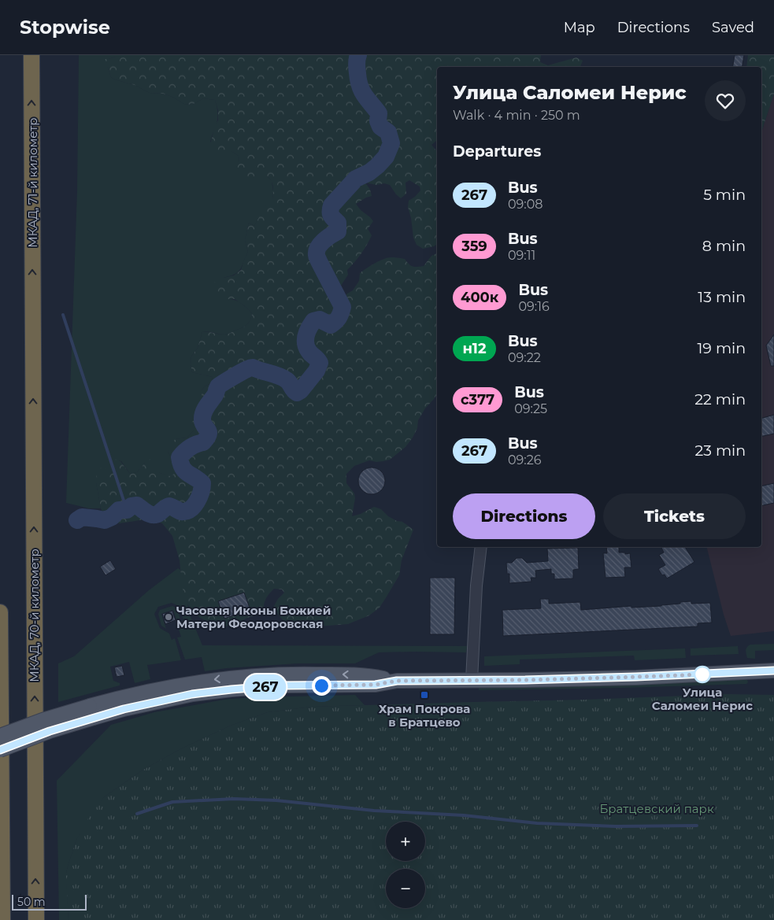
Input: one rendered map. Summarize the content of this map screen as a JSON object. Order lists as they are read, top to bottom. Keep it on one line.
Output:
{"streets":{"highway":["МКАД, 71-й километр","МКАД, 70-й километр"]},"crossings":[["МКАД, 71-й километр","МКАД, 70-й километр"]],"one_way":["МКАД, 71-й километр"],"parks":["Братцевский парк"],"places":{"other":["Часовня Иконы Божией Матери Феодоровская","Улица Саломеи Нерис"],"transit":["Храм Покрова в Братцево"]},"lines":["bus line 267"],"scale_bar":"50 m","page":{"header":"Stopwise","nav":["Map","Directions","Saved"],"on_map":"267","heading":[["Улица Саломеи Нерис","Walk · 4 min · 250 m"],"Departures"],"list":[{"mark":"267","name":"Bus","note":"09:08","value":"5 min"},{"mark":"359","name":"Bus","note":"09:11","value":"8 min"},{"mark":"400к","name":"Bus","note":"09:16","value":"13 min"},{"mark":"н12","name":"Bus","note":"09:22","value":"19 min"},{"mark":"с377","name":"Bus","note":"09:25","value":"22 min"},{"mark":"267","name":"Bus","note":"09:26","value":"23 min"}],"buttons":["Directions","Tickets"],"map_buttons":["+","−"],"scale":"50 m"}}
